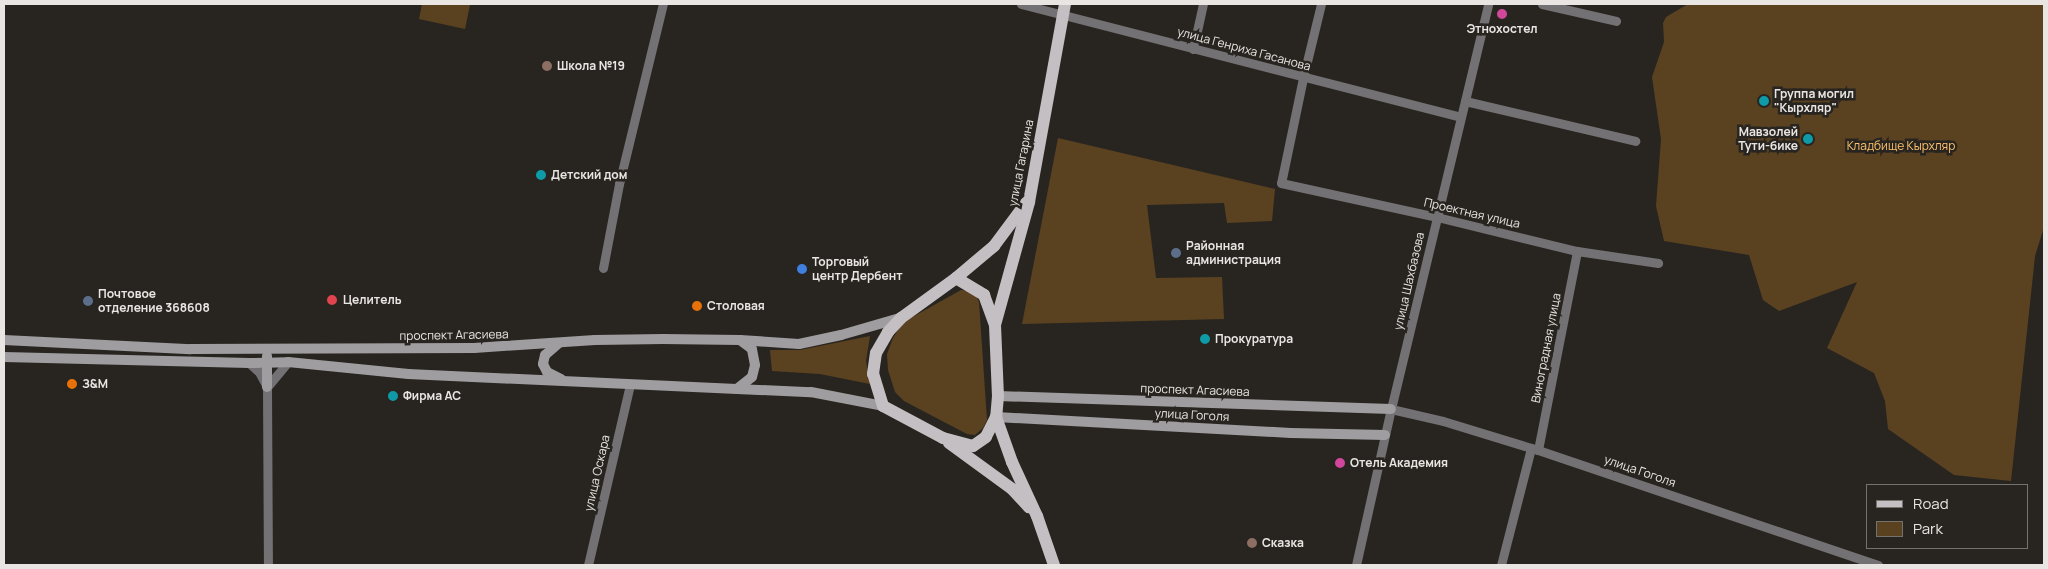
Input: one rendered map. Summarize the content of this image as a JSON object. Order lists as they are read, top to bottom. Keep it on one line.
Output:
{"streets":{"main road":["улица Гагарина","проспект Агасиева","улица Гоголя"],"street":["улица Генриха Гасанова","Проектная улица","улица Шахбазова","Виноградная улица","улица Оскара"]},"crossings":[["улица Генриха Гасанова","улица Гагарина"],["улица Генриха Гасанова","Проектная улица"],["улица Генриха Гасанова","улица Шахбазова"],["улица Гагарина","проспект Агасиева"],["улица Гагарина","улица Гоголя"],["Проектная улица","улица Шахбазова"],["Проектная улица","Виноградная улица"],["улица Шахбазова","проспект Агасиева"],["улица Шахбазова","улица Гоголя"],["проспект Агасиева","улица Гоголя"],["Виноградная улица","улица Гоголя"]],"parks":["Кладбище Кырхляр"],"places":["Этнохостел","Школа №19","Группа могил \"Кырхляр\"","Мавзолей Тути-бике","Детский дом","Районная администрация","Торговый центр Дербент","Целитель","Почтовое отделение 368608","Столовая","Прокуратура","З&М","Фирма АС","Отель Академия","Сказка"],"legend":["Road","Park"]}
